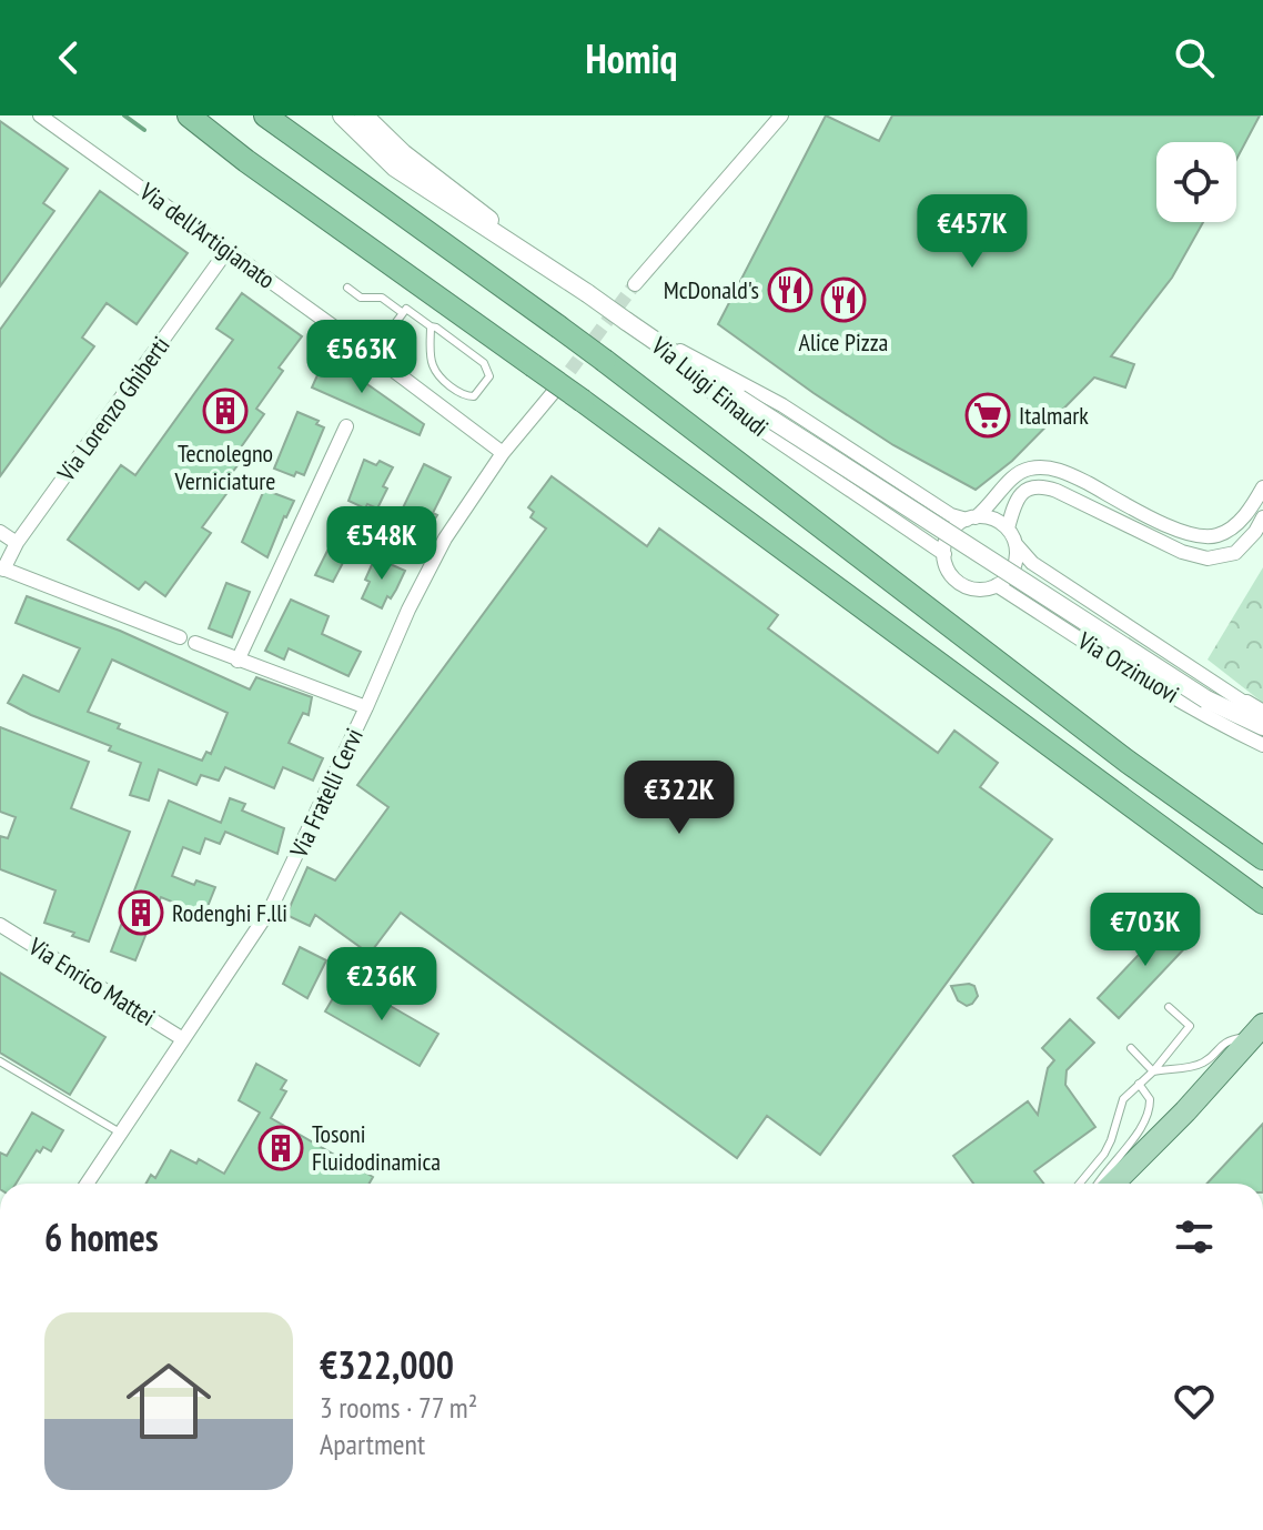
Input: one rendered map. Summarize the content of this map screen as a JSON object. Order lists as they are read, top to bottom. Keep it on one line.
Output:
{"streets":{"street":["Via dell'Artigianato","Via Luigi Einaudi","Via Lorenzo Ghiberti","Via Orzinuovi","Via Fratelli Cervi","Via Enrico Mattei"]},"crossings":[["Via dell'Artigianato","Via Lorenzo Ghiberti"],["Via dell'Artigianato","Via Fratelli Cervi"],["Via Luigi Einaudi","Via Orzinuovi"],["Via Fratelli Cervi","Via Enrico Mattei"]],"places":{"restaurant":["McDonald's","Alice Pizza"],"building":["Tecnolegno Verniciature","Rodenghi F.lli","Tosoni Fluidodinamica"],"supermarket":["Italmark"]},"page":{"header":"Homiq","price":["€457K","€563K","€548K","€322K","€703K","€236K"],"heading":"6 homes","list":[{"name":"€322,000","note":"3 rooms · 77 m² · Apartment"}]}}
